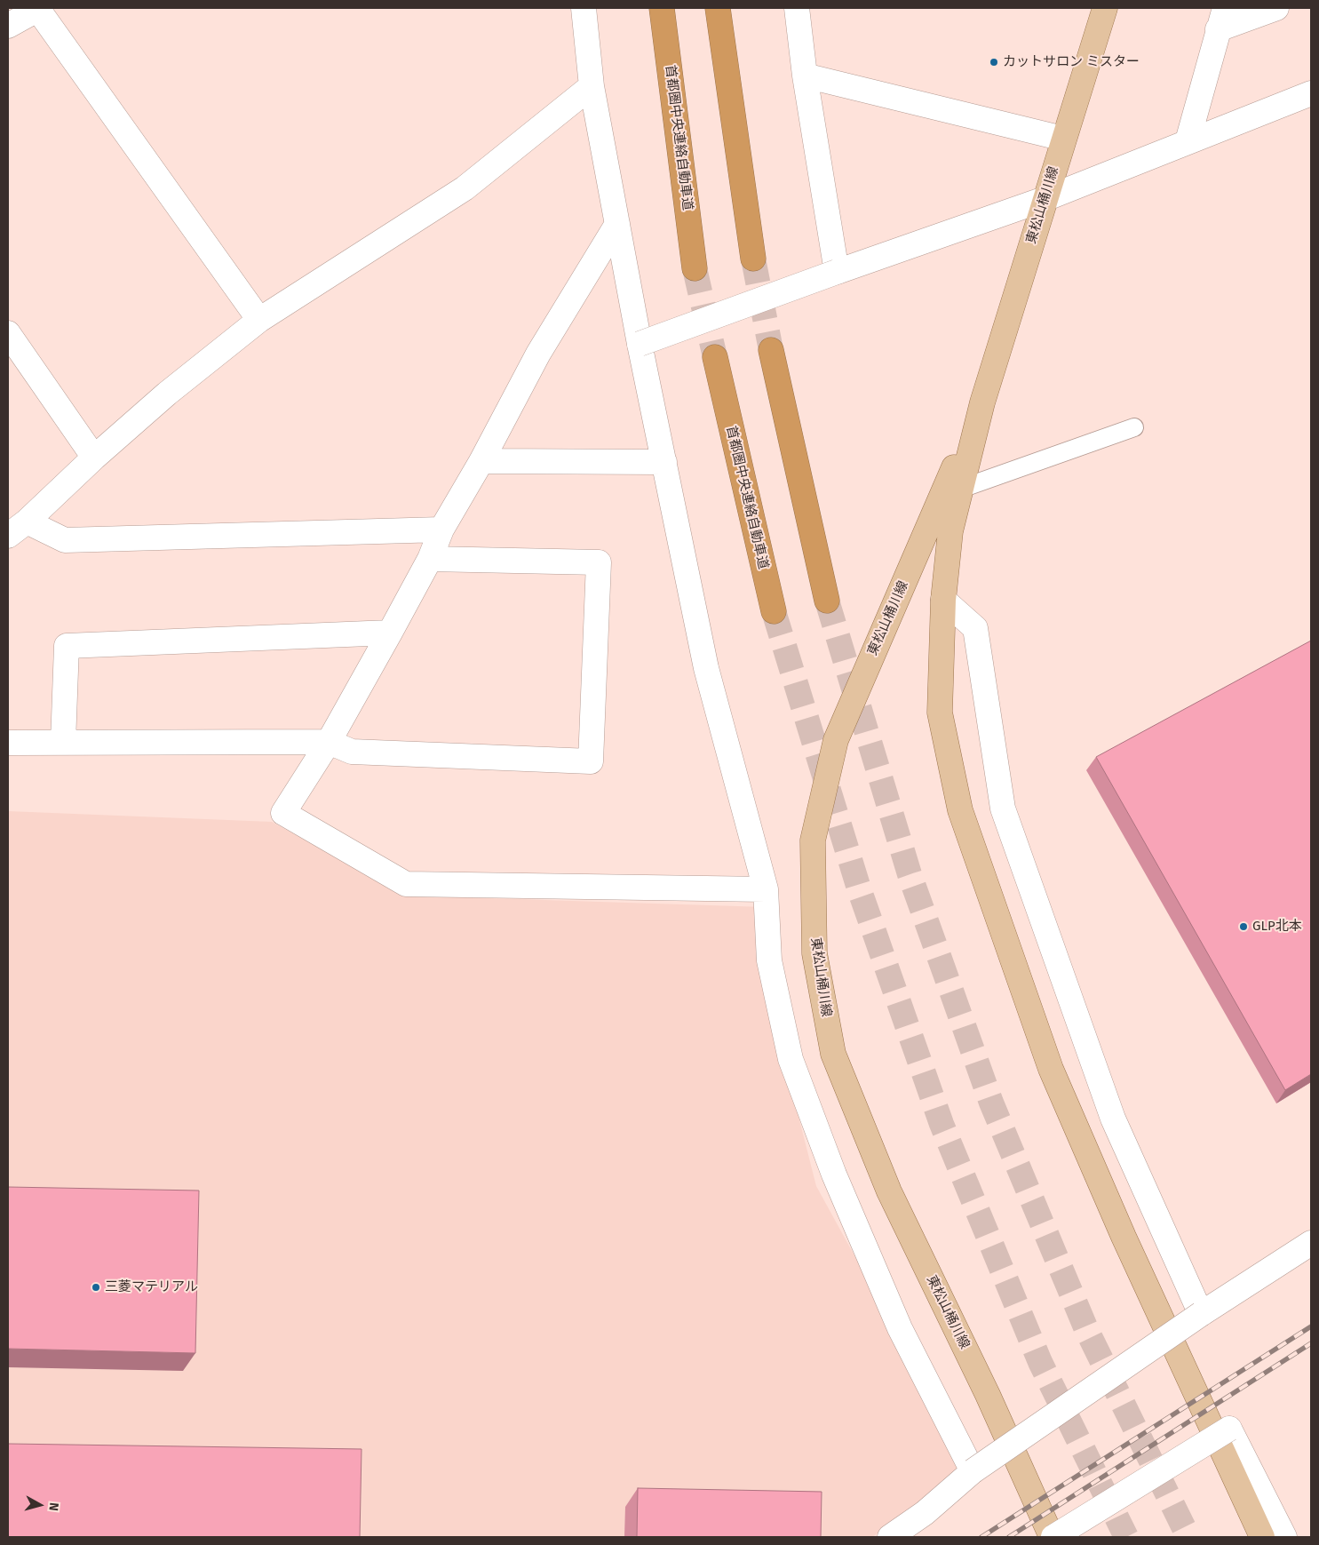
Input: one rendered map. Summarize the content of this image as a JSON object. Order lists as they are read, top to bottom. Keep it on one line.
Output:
{"streets":{"highway":["首都圏中央連絡自動車道"],"main road":["東松山桶川線"]},"places":["カットサロン ミスター","GLP北本","三菱マテリアル"],"north":"right"}
